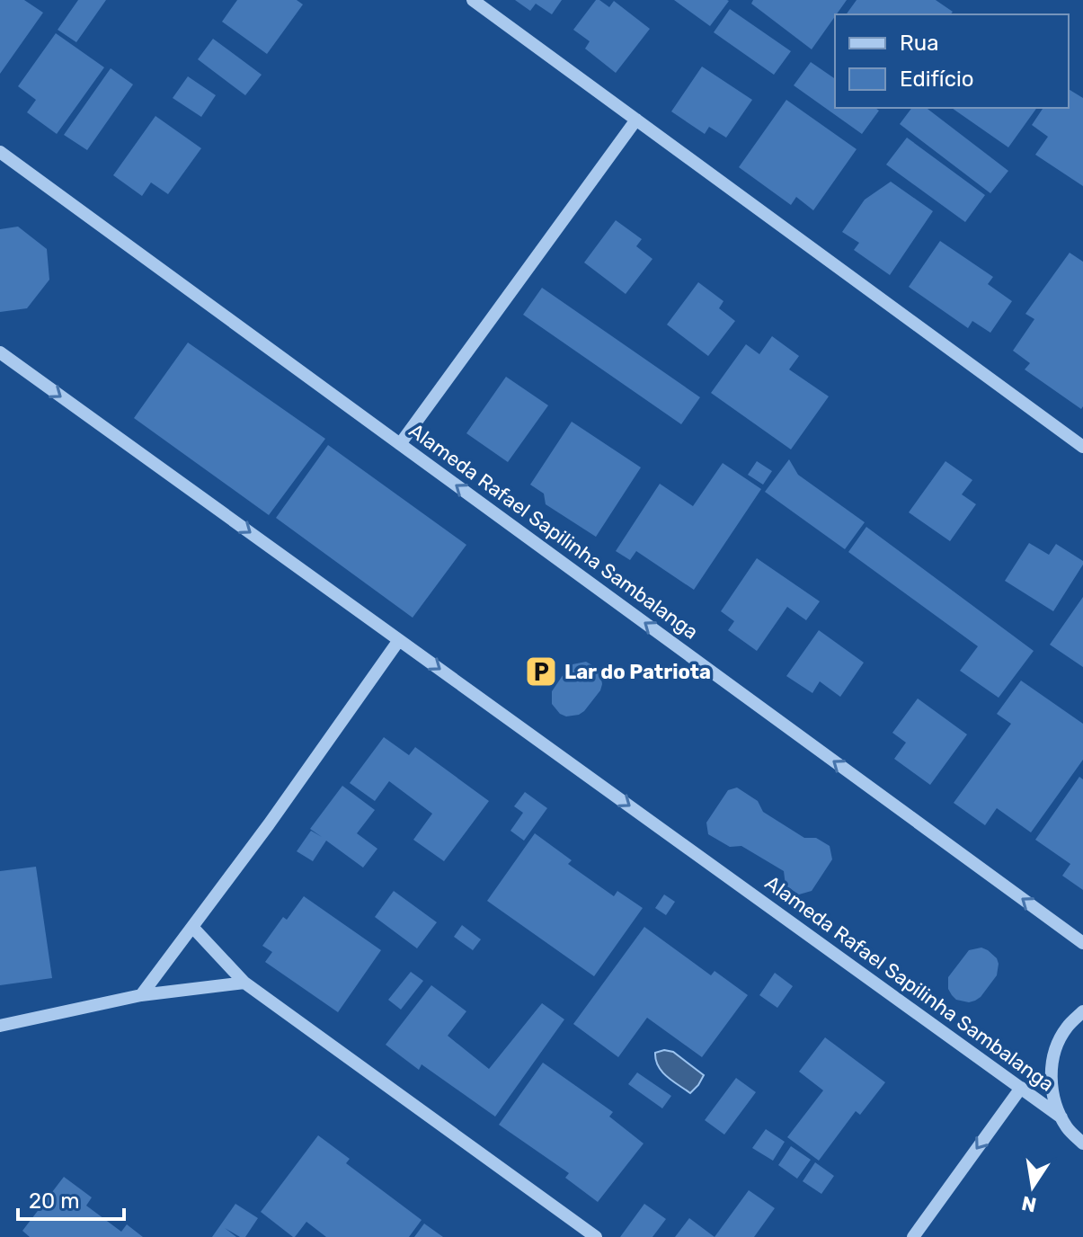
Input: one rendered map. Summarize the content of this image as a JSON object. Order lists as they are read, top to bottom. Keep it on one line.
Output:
{"streets":{"street":["Alameda Rafael Sapilinha Sambalanga"]},"places":{"parking":["Lar do Patriota"]},"legend":["Rua","Edifício"],"scale_bar":"20 m","north":"bottom"}
